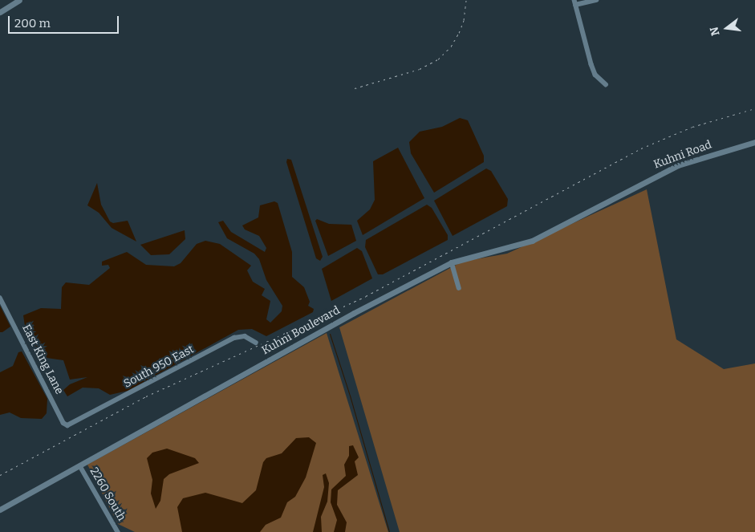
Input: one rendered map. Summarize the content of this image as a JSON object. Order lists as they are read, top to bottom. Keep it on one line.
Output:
{"streets":{"street":["Kuhni Road","Kuhni Boulevard","East King Lane","South 950 East","2260 South"]},"crossings":[["Kuhni Road","Kuhni Boulevard"],["Kuhni Boulevard","2260 South"],["East King Lane","South 950 East"]],"scale_bar":"200 m","north":"left"}
